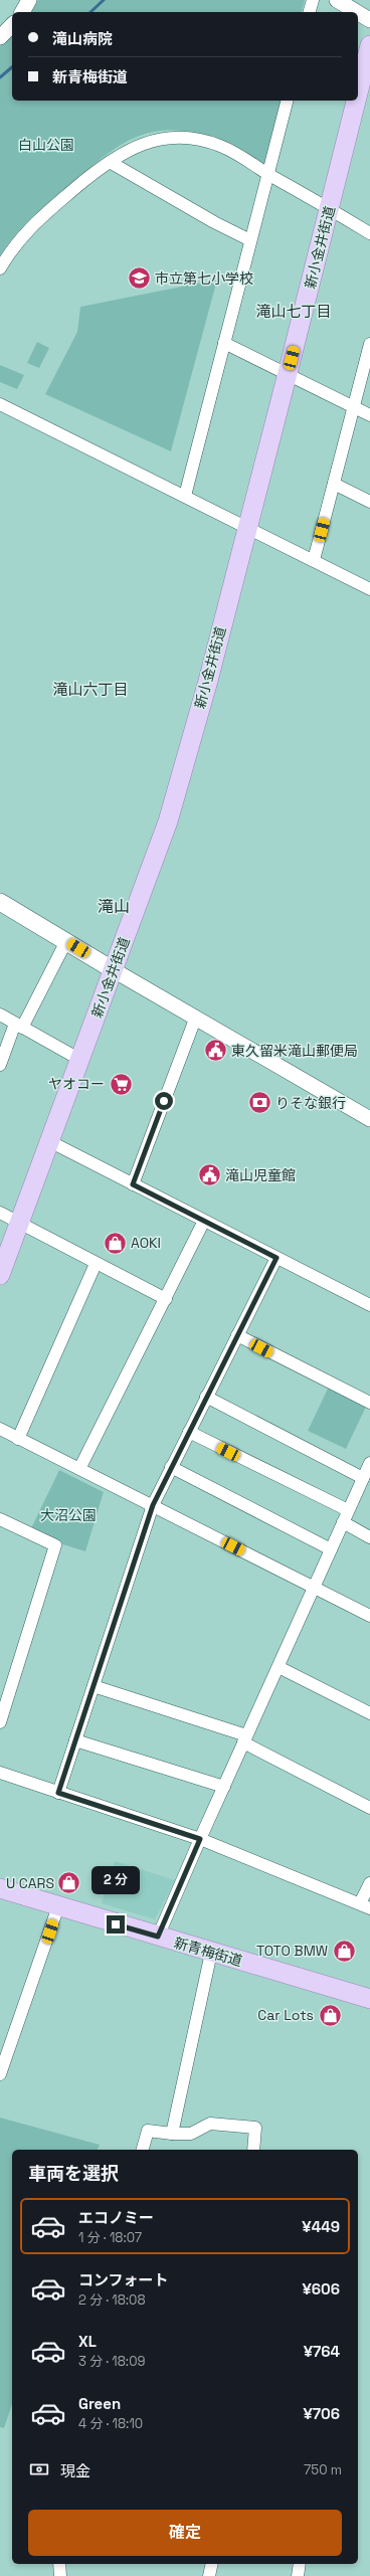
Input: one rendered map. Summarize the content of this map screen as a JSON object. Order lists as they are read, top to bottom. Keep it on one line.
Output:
{"streets":{"main road":["新小金井街道","新青梅街道"]},"districts":["滝山七丁目","滝山六丁目","滝山"],"parks":["白山公園","大沼公園"],"places":{"school or university":["市立第七小学校"],"public building":["東久留米滝山郵便局","滝山児童館"],"supermarket":["ヤオコー"],"bank":["りそな銀行"],"shop":["AOKI","U CARS","TOTO BMW","Car Lots"]},"page":{"banner":["滝山病院","新青梅街道"],"bubble":"2 分","heading":"車両を選択","list":[{"name":"エコノミー","note":"1 分 · 18:07","value":"¥449"},{"name":"コンフォート","note":"2 分 · 18:08","value":"¥606"},{"name":"XL","note":"3 分 · 18:09","value":"¥764"},{"name":"Green","note":"4 分 · 18:10","value":"¥706"}],"pay":["現金","750 m"],"buttons":"確定"}}
